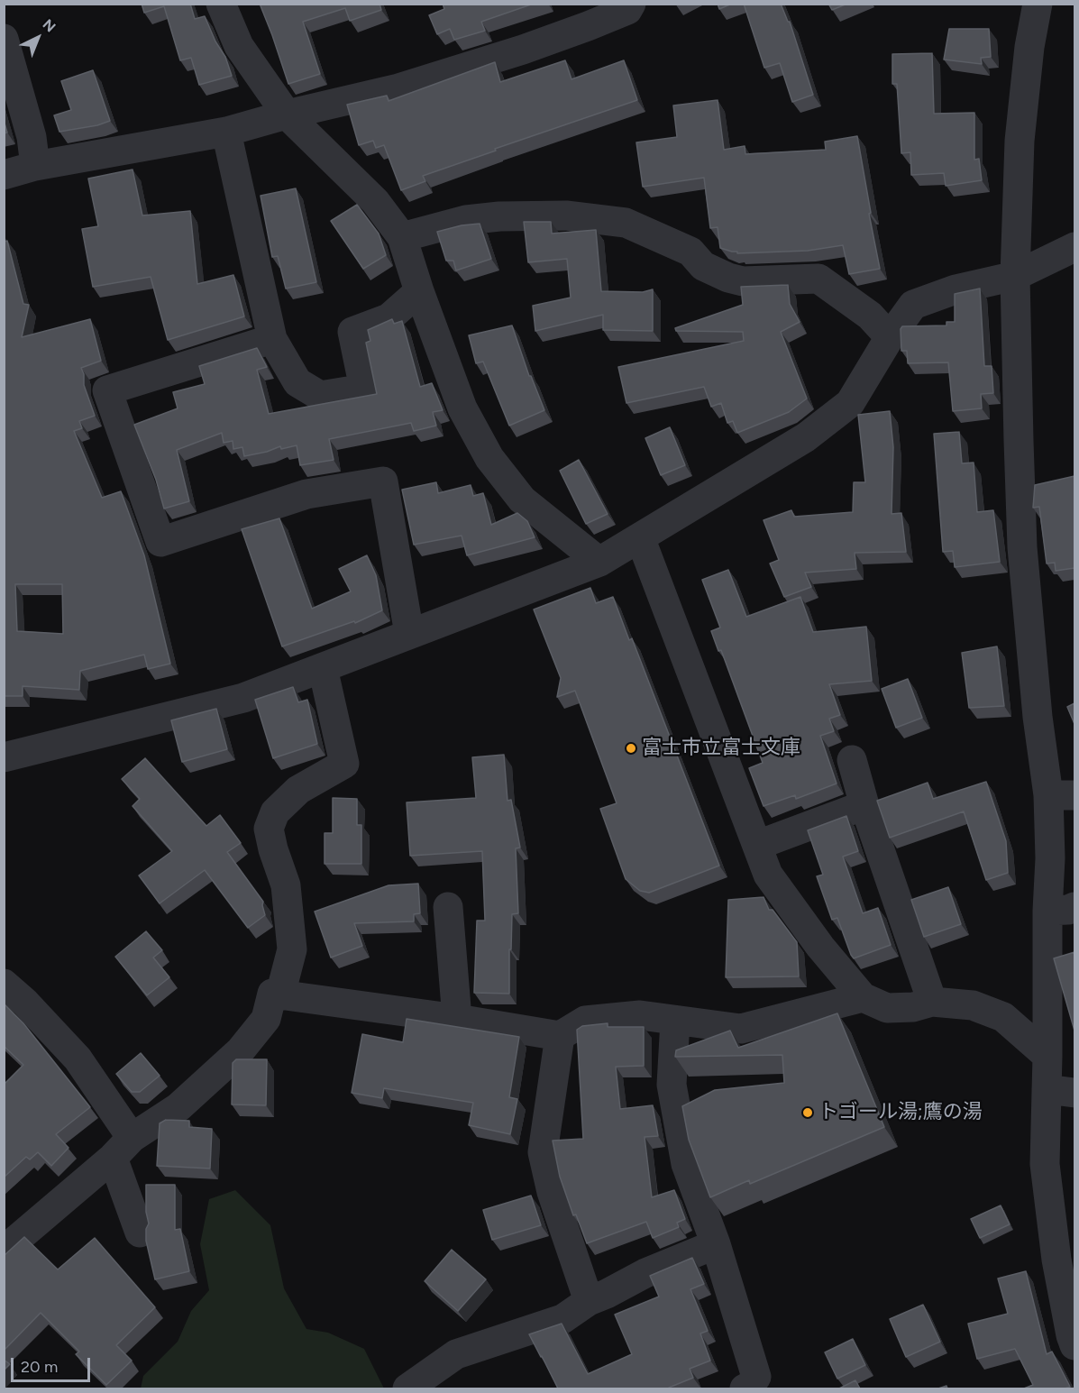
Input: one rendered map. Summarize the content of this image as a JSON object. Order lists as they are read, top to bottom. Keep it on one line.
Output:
{"places":["富士市立富士文庫","トゴール湯;鷹の湯"],"scale_bar":"20 m","north":"top right"}
